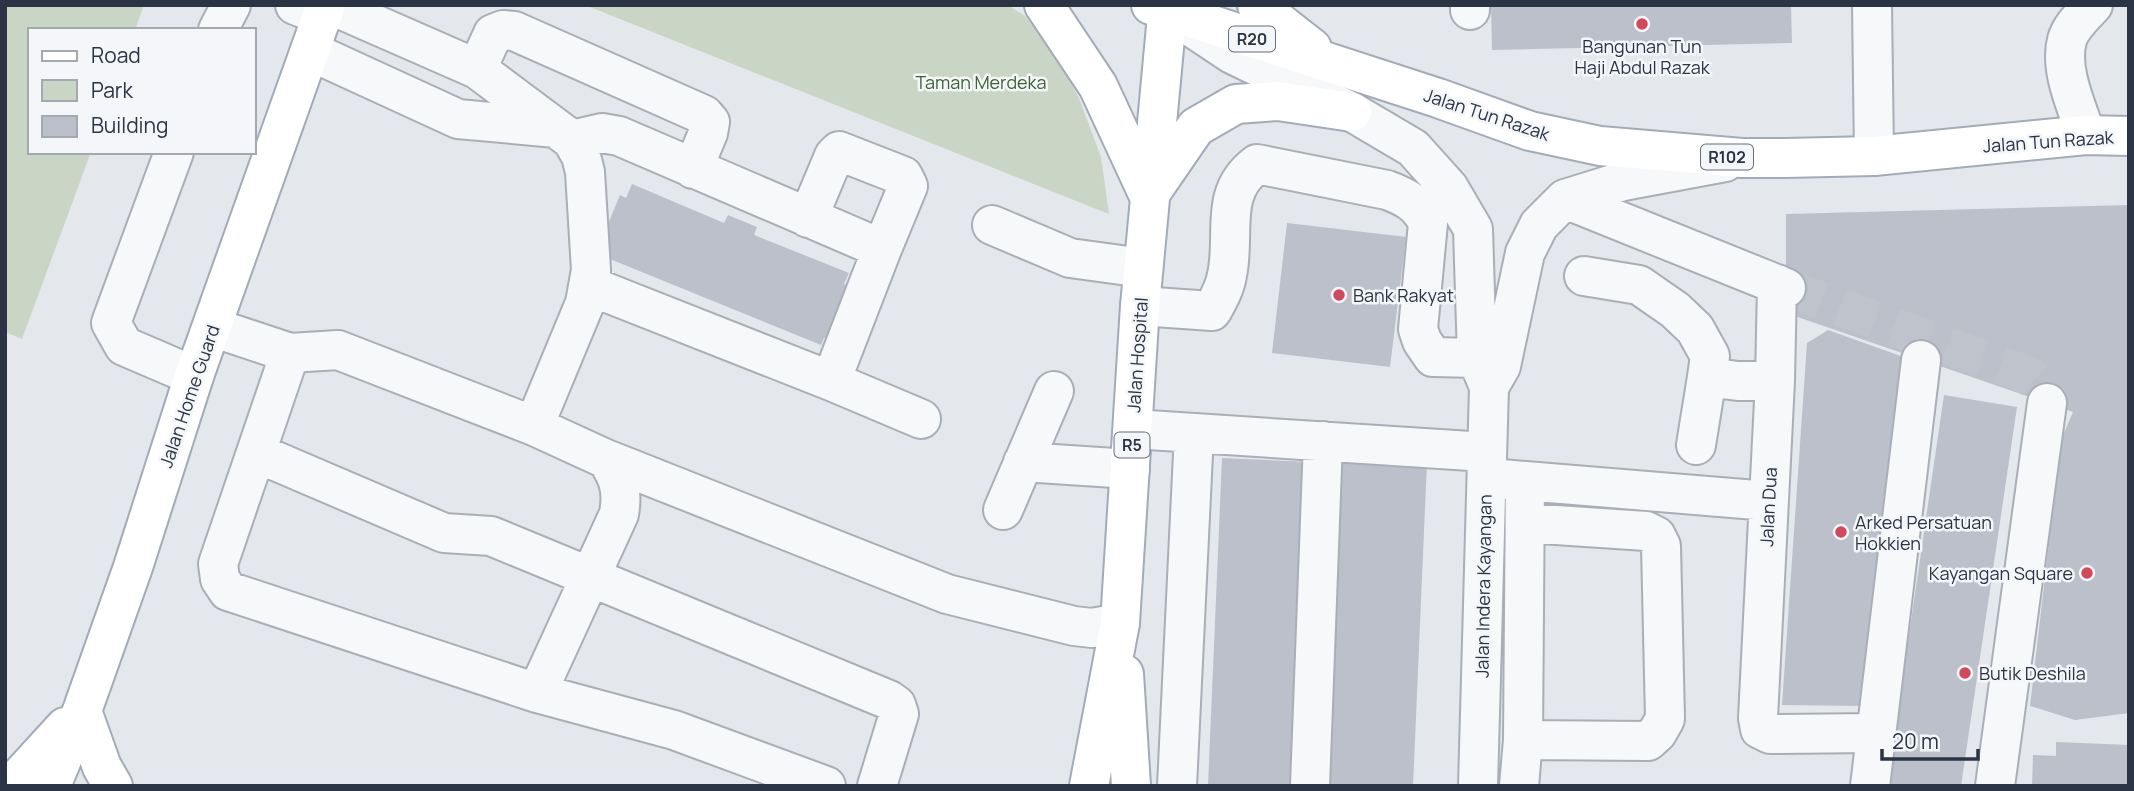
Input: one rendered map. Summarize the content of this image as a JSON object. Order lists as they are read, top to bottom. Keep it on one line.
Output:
{"streets":{"main road":["R20","Jalan Tun Razak","R102","Jalan Hospital","Jalan Home Guard","R5"],"street":["Jalan Dua","Jalan Indera Kayangan"]},"crossings":[["Jalan Tun Razak","Jalan Hospital"],["Jalan Tun Razak","Jalan Indera Kayangan"],["Jalan Hospital","R5"],["Jalan Hospital","Jalan Indera Kayangan"]],"parks":["Taman Merdeka"],"places":["Bangunan Tun Haji Abdul Razak","Bank Rakyat","Arked Persatuan Hokkien","Kayangan Square","Butik Deshila"],"legend":["Road","Park","Building"],"scale_bar":"20 m"}
